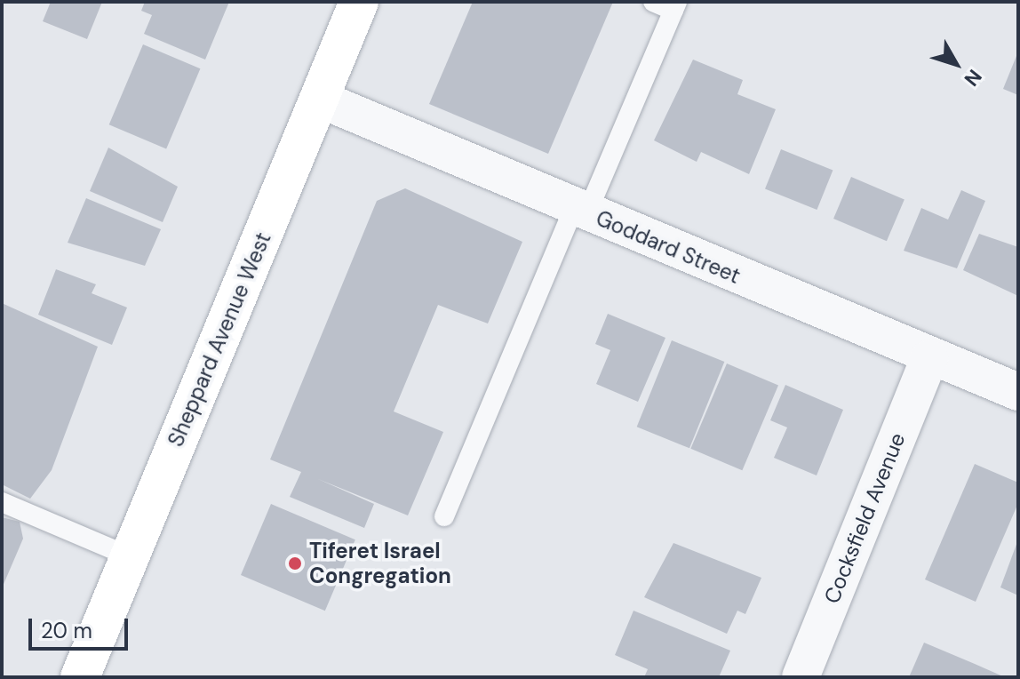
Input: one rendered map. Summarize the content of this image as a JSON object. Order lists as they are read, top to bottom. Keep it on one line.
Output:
{"streets":{"main road":["Sheppard Avenue West"],"street":["Goddard Street","Cocksfield Avenue"]},"crossings":[["Goddard Street","Sheppard Avenue West"],["Goddard Street","Cocksfield Avenue"]],"places":["Tiferet Israel Congregation"],"scale_bar":"20 m","north":"bottom right"}
